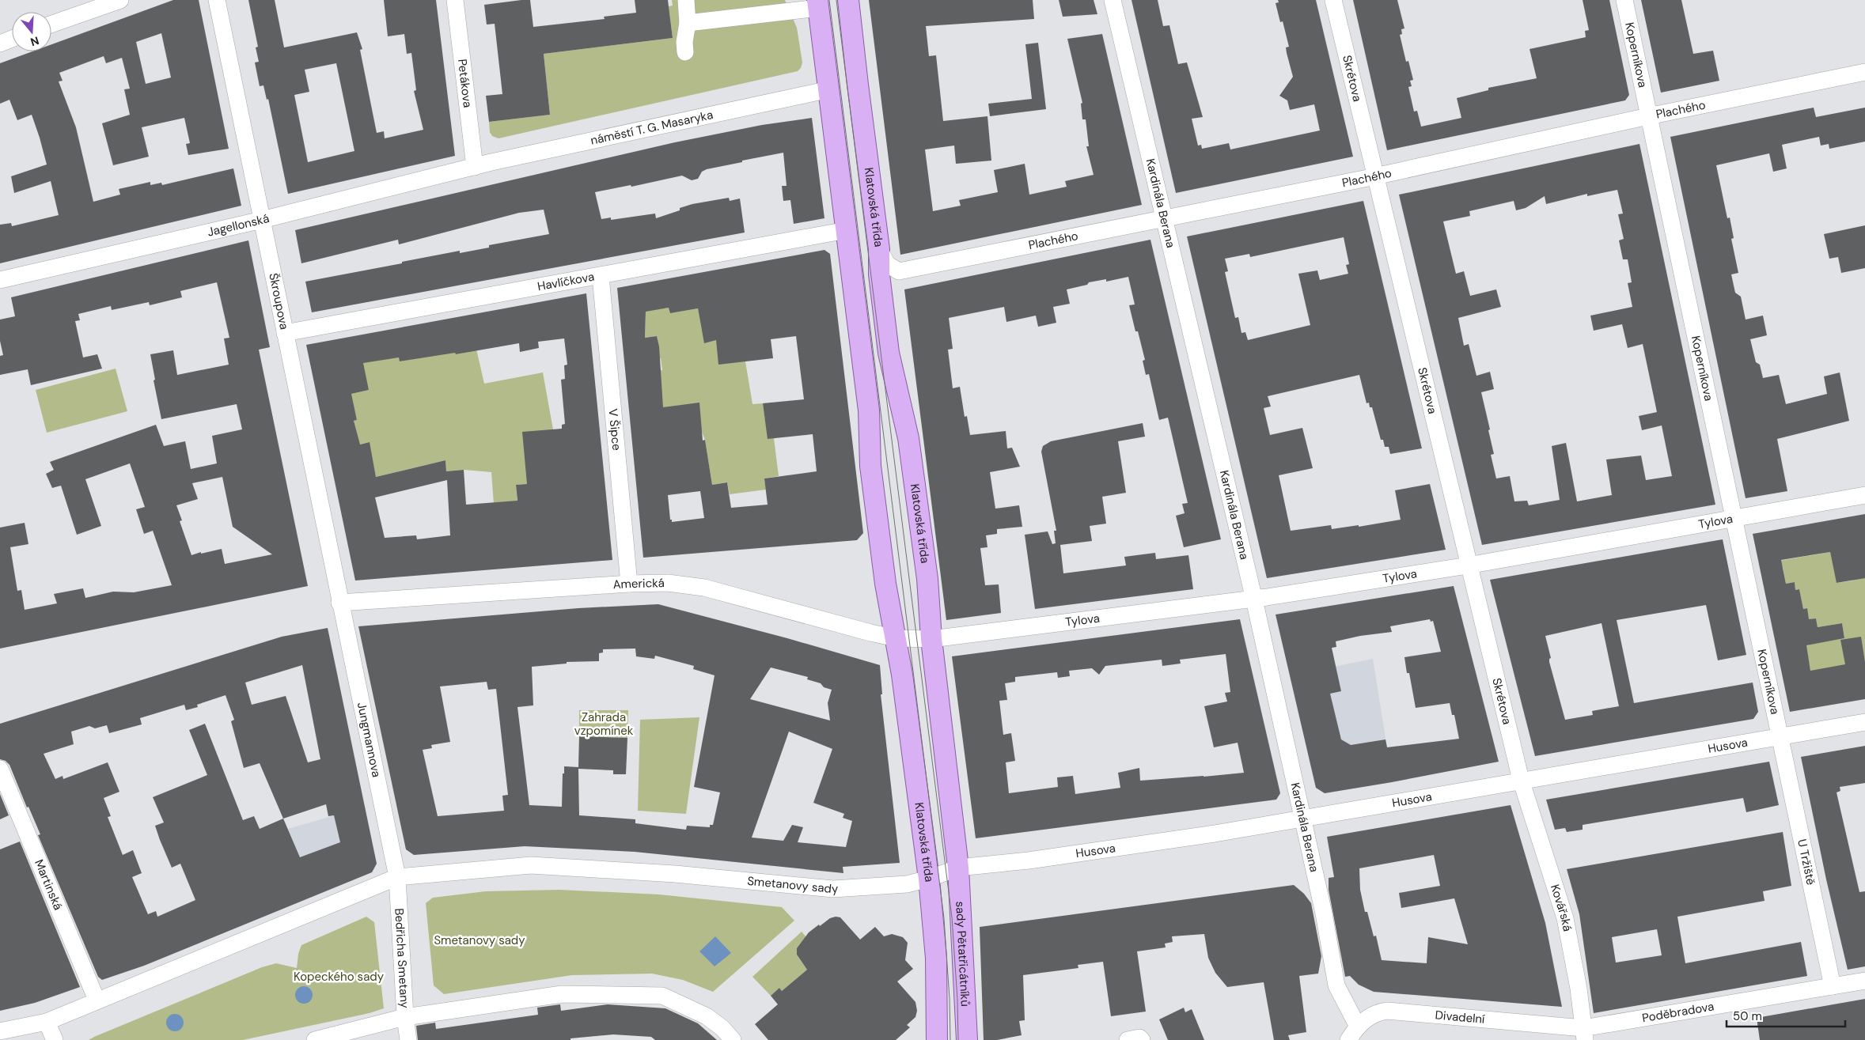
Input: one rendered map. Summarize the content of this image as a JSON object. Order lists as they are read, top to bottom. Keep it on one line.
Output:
{"streets":{"main road":["Klatovská třída","sady Pětatřicátníků"],"street":["Koperníkova","Skrétova","Petákova","Plachého","náměstí T. G. Masaryka","Kardinála Berana","Jagellonská","Havlíčkova","Škroupova","V Šipce","Tylova","Americká","Jungmannova","Husova","U Tržiště","Martinská","Smetanovy sady","Kovářská","Bedřicha Smetany","Poděbradova","Divadelní"]},"crossings":[["Koperníkova","Plachého"],["Koperníkova","Tylova"],["Koperníkova","Husova"],["Koperníkova","U Tržiště"],["Skrétova","Plachého"],["Skrétova","Tylova"],["Skrétova","Husova"],["Skrétova","Kovářská"],["Petákova","náměstí T. G. Masaryka"],["Petákova","Jagellonská"],["Plachého","Kardinála Berana"],["Plachého","Klatovská třída"],["náměstí T. G. Masaryka","Klatovská třída"],["náměstí T. G. Masaryka","Jagellonská"],["Kardinála Berana","Tylova"],["Kardinála Berana","Husova"],["Kardinála Berana","Divadelní"],["Klatovská třída","Havlíčkova"],["Klatovská třída","Tylova"],["Klatovská třída","Americká"],["Klatovská třída","Husova"],["Klatovská třída","Smetanovy sady"],["Klatovská třída","sady Pětatřicátníků"],["Jagellonská","Škroupova"],["Havlíčkova","Škroupova"],["Havlíčkova","V Šipce"],["Škroupova","Americká"],["Škroupova","Jungmannova"],["V Šipce","Americká"],["Tylova","Americká"],["Americká","Jungmannova"],["Jungmannova","Smetanovy sady"],["Jungmannova","Bedřicha Smetany"],["Husova","U Tržiště"],["Husova","Kovářská"],["Husova","sady Pětatřicátníků"],["U Tržiště","Poděbradova"],["Smetanovy sady","Bedřicha Smetany"],["Kovářská","Poděbradova"],["Kovářská","Divadelní"],["Poděbradova","Divadelní"]],"parks":["Zahrada vzpomínek","Smetanovy sady","Kopeckého sady"],"scale_bar":"50 m","north":"bottom"}
